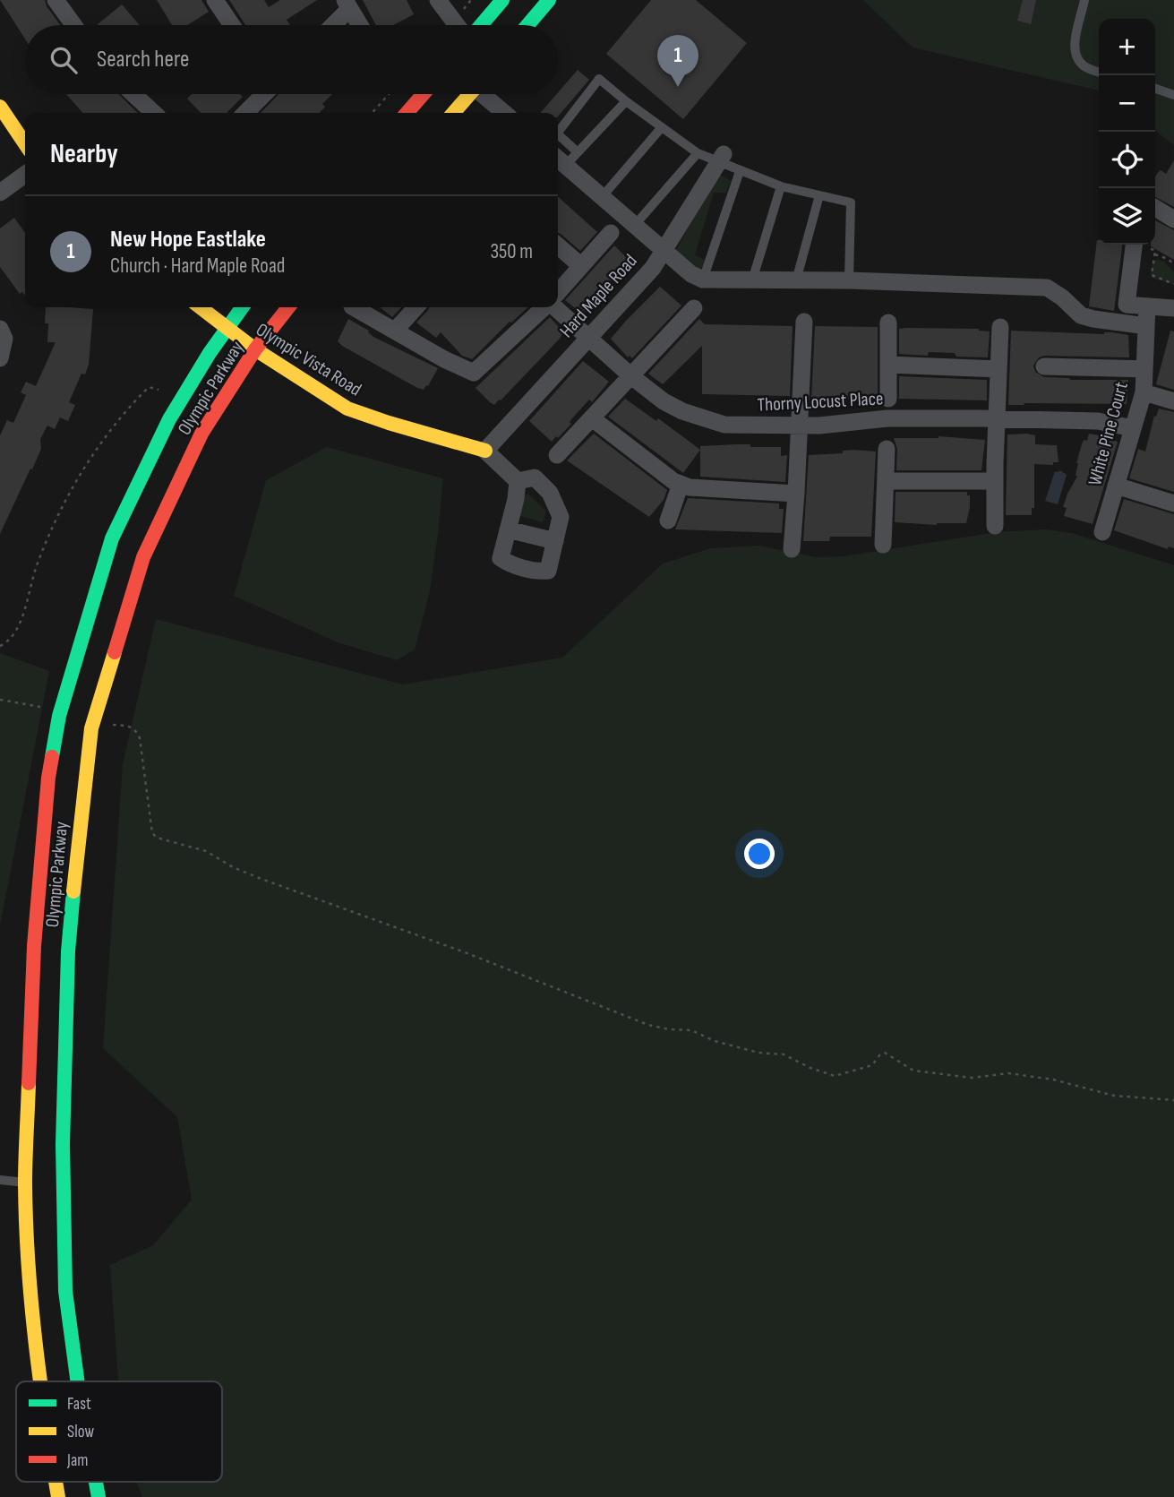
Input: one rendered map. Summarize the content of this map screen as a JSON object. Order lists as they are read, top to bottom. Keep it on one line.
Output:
{"streets":{"main road":["Olympic Vista Road","Olympic Parkway"],"street":["Hard Maple Road","Thorny Locust Place","White Pine Court"]},"crossings":[["Hard Maple Road","Olympic Vista Road"],["Hard Maple Road","Thorny Locust Place"],["Olympic Vista Road","Olympic Parkway"],["Thorny Locust Place","White Pine Court"]],"legend":["Fast","Slow","Jam"],"page":{"map_buttons":["+","−"],"search":"Search here","pins":"1","heading":"Nearby","list":[{"mark":"1","name":"New Hope Eastlake","note":"Church · Hard Maple Road","value":"350 m"}]}}
